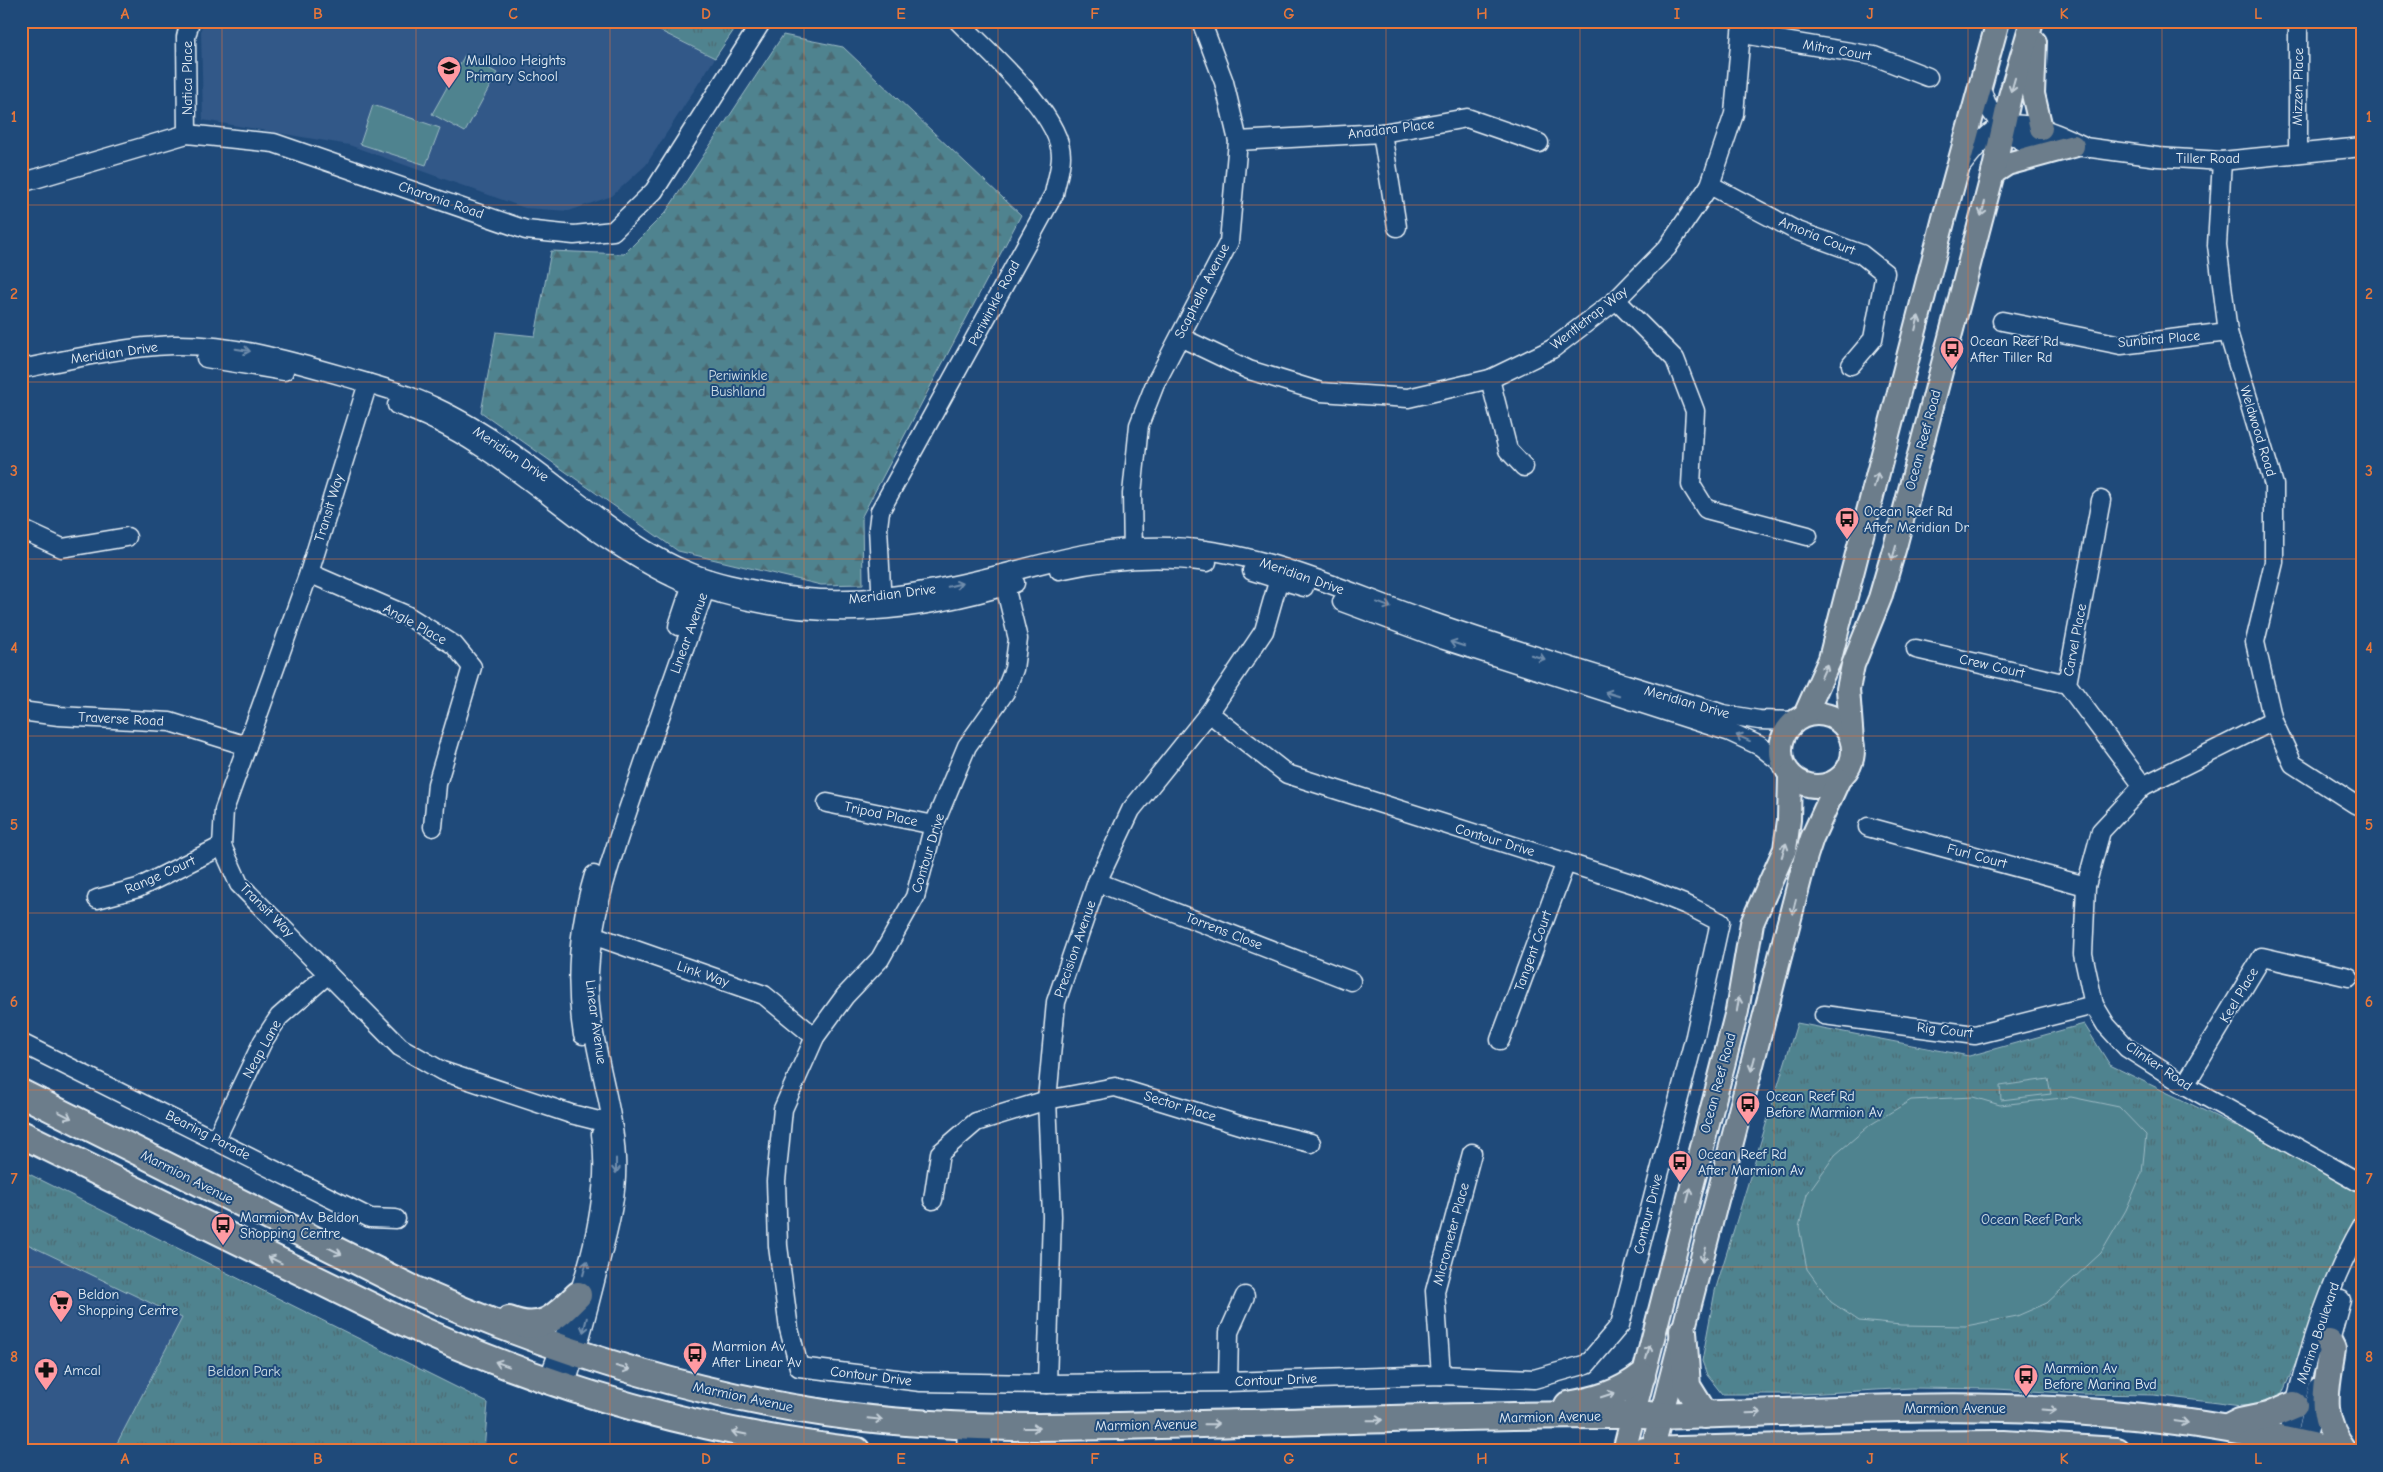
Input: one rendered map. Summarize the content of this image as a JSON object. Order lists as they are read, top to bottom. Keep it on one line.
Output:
{"streets":{"highway":["Marmion Avenue"],"main road":["Ocean Reef Road"],"street":["Mitra Court","Natica Place","Mizzen Place","Anadara Place","Tiller Road","Charonia Road","Amoria Court","Scaphella Avenue","Periwinkle Road","Wentletrap Way","Sunbird Place","Meridian Drive","Weldwood Road","Transit Way","Angle Place","Linear Avenue","Carvel Place","Crew Court","Traverse Road","Tripod Place","Contour Drive","Furl Court","Range Court","Torrens Close","Precision Avenue","Tangent Court","Link Way","Keel Place","Rig Court","Neap Lane","Clinker Road","Sector Place","Bearing Parade","Micrometer Place","Marina Boulevard"]},"crossings":[["Mitra Court","Wentletrap Way"],["Natica Place","Charonia Road"],["Mizzen Place","Tiller Road"],["Anadara Place","Scaphella Avenue"],["Tiller Road","Weldwood Road"],["Tiller Road","Ocean Reef Road"],["Amoria Court","Wentletrap Way"],["Scaphella Avenue","Wentletrap Way"],["Scaphella Avenue","Meridian Drive"],["Periwinkle Road","Meridian Drive"],["Sunbird Place","Weldwood Road"],["Meridian Drive","Ocean Reef Road"],["Meridian Drive","Transit Way"],["Meridian Drive","Linear Avenue"],["Meridian Drive","Contour Drive"],["Meridian Drive","Precision Avenue"],["Weldwood Road","Clinker Road"],["Ocean Reef Road","Marmion Avenue"],["Transit Way","Angle Place"],["Transit Way","Linear Avenue"],["Transit Way","Traverse Road"],["Transit Way","Range Court"],["Transit Way","Neap Lane"],["Linear Avenue","Link Way"],["Linear Avenue","Marmion Avenue"],["Carvel Place","Crew Court"],["Carvel Place","Clinker Road"],["Tripod Place","Contour Drive"],["Contour Drive","Precision Avenue"],["Contour Drive","Tangent Court"],["Contour Drive","Link Way"],["Contour Drive","Micrometer Place"],["Furl Court","Clinker Road"],["Torrens Close","Precision Avenue"],["Precision Avenue","Sector Place"],["Keel Place","Clinker Road"],["Rig Court","Clinker Road"],["Neap Lane","Bearing Parade"],["Marmion Avenue","Marina Boulevard"]],"parks":["Periwinkle Bushland","Ocean Reef Park","Beldon Park"],"places":{"school or university":["Mullaloo Heights Primary School"],"bus stop":["Ocean Reef Rd After Tiller Rd","Ocean Reef Rd After Meridian Dr","Ocean Reef Rd Before Marmion Av","Ocean Reef Rd After Marmion Av","Marmion Av Beldon Shopping Centre","Marmion Av After Linear Av","Marmion Av Before Marina Bvd"],"supermarket":["Beldon Shopping Centre"],"pharmacy":["Amcal"]},"grid":{"columns":["A","B","C","D","E","F","G","H","I","J","K","L"],"rows":["1","2","3","4","5","6","7","8"]}}
